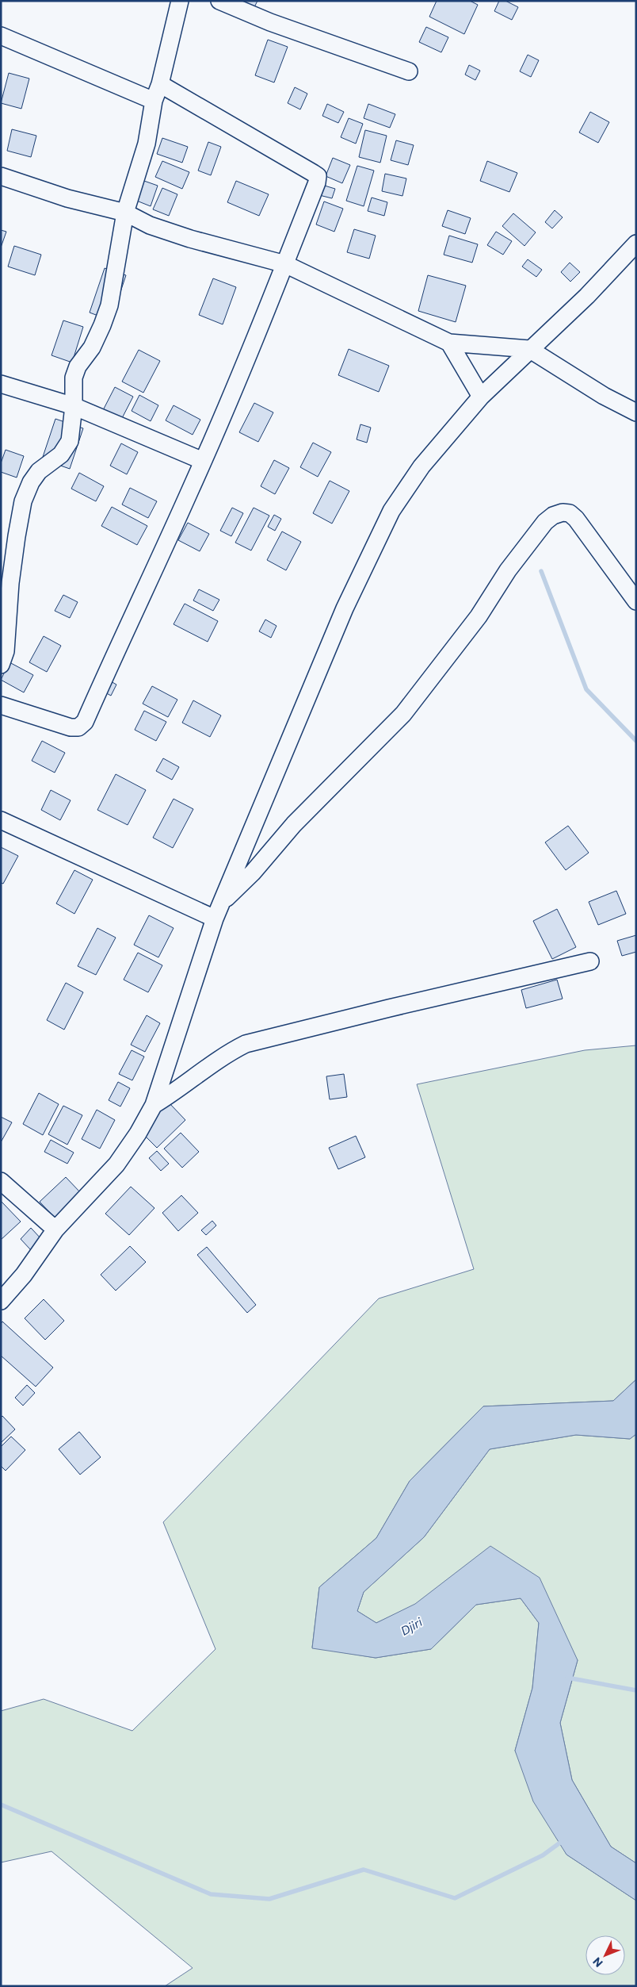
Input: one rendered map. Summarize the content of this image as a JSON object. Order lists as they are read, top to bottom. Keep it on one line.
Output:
{"water":["Djiri"],"north":"bottom left"}
